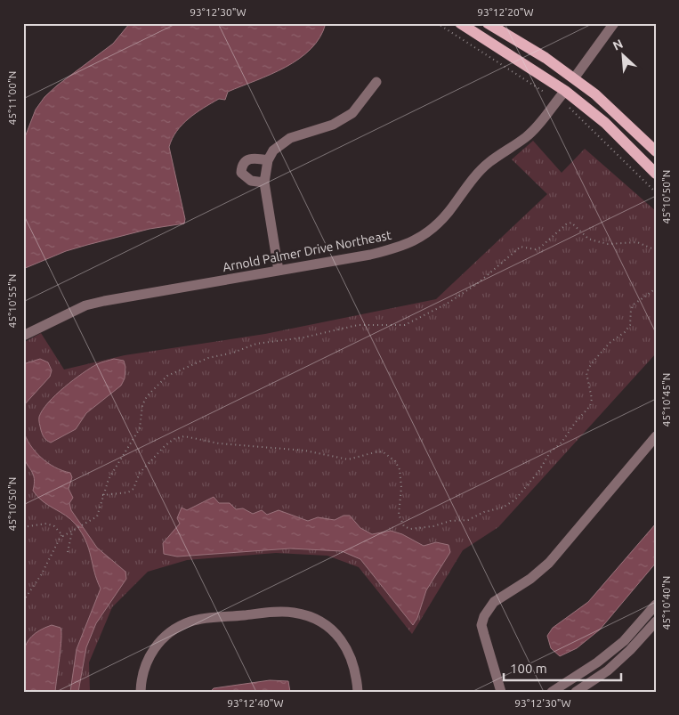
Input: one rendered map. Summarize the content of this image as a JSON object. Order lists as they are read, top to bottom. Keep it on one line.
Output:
{"streets":{"street":["Arnold Palmer Drive Northeast"]},"scale_bar":"100 m","north":"top left","coordinates":["93°12'30\"W","93°12'20\"W","45°11'00\"N","45°10'50\"N","45°10'55\"N","45°10'45\"N","45°10'40\"N","93°12'40\"W"]}
